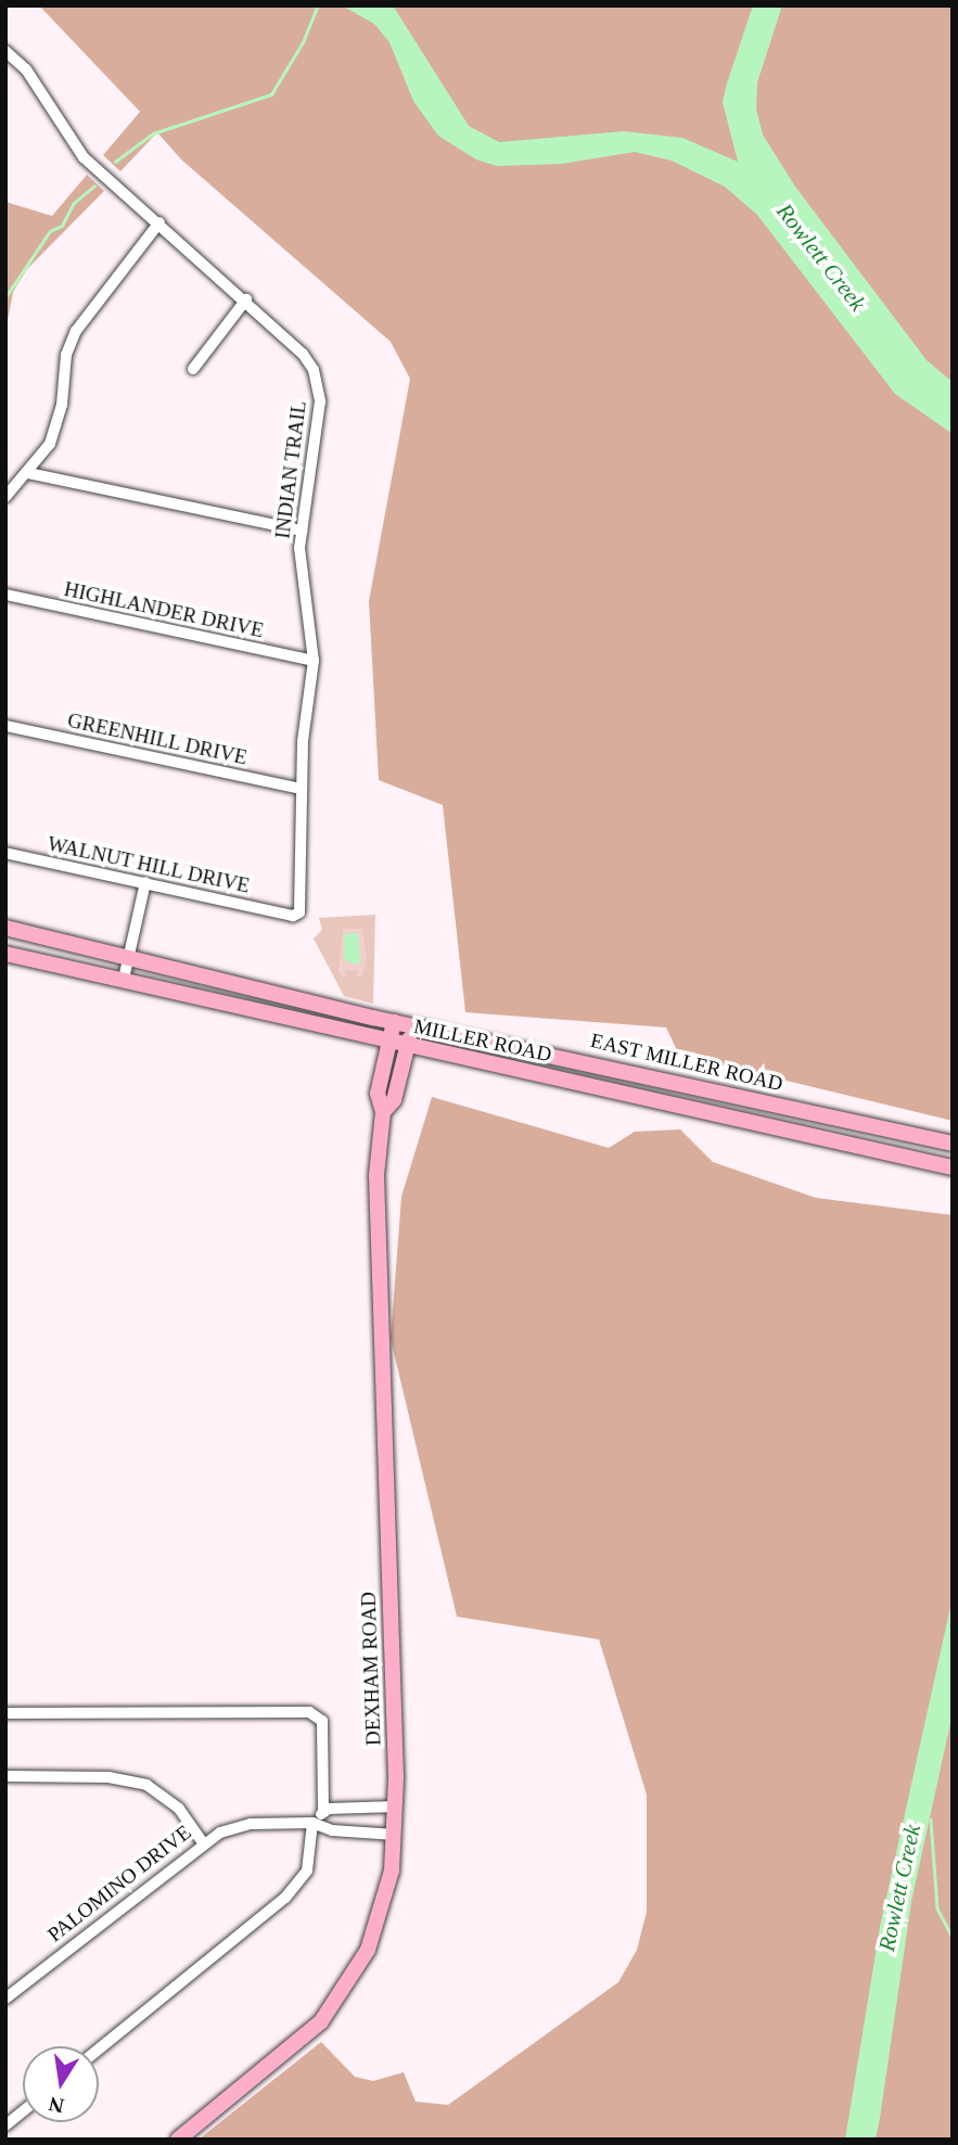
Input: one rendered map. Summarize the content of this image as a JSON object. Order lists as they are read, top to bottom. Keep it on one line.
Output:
{"streets":{"main road":["MILLER ROAD","EAST MILLER ROAD","DEXHAM ROAD"],"street":["INDIAN TRAIL","HIGHLANDER DRIVE","GREENHILL DRIVE","WALNUT HILL DRIVE","PALOMINO DRIVE"]},"crossings":[["INDIAN TRAIL","HIGHLANDER DRIVE"],["INDIAN TRAIL","GREENHILL DRIVE"],["INDIAN TRAIL","WALNUT HILL DRIVE"],["MILLER ROAD","EAST MILLER ROAD"],["MILLER ROAD","DEXHAM ROAD"],["EAST MILLER ROAD","DEXHAM ROAD"],["DEXHAM ROAD","PALOMINO DRIVE"]],"water":["Rowlett Creek"],"north":"bottom"}
